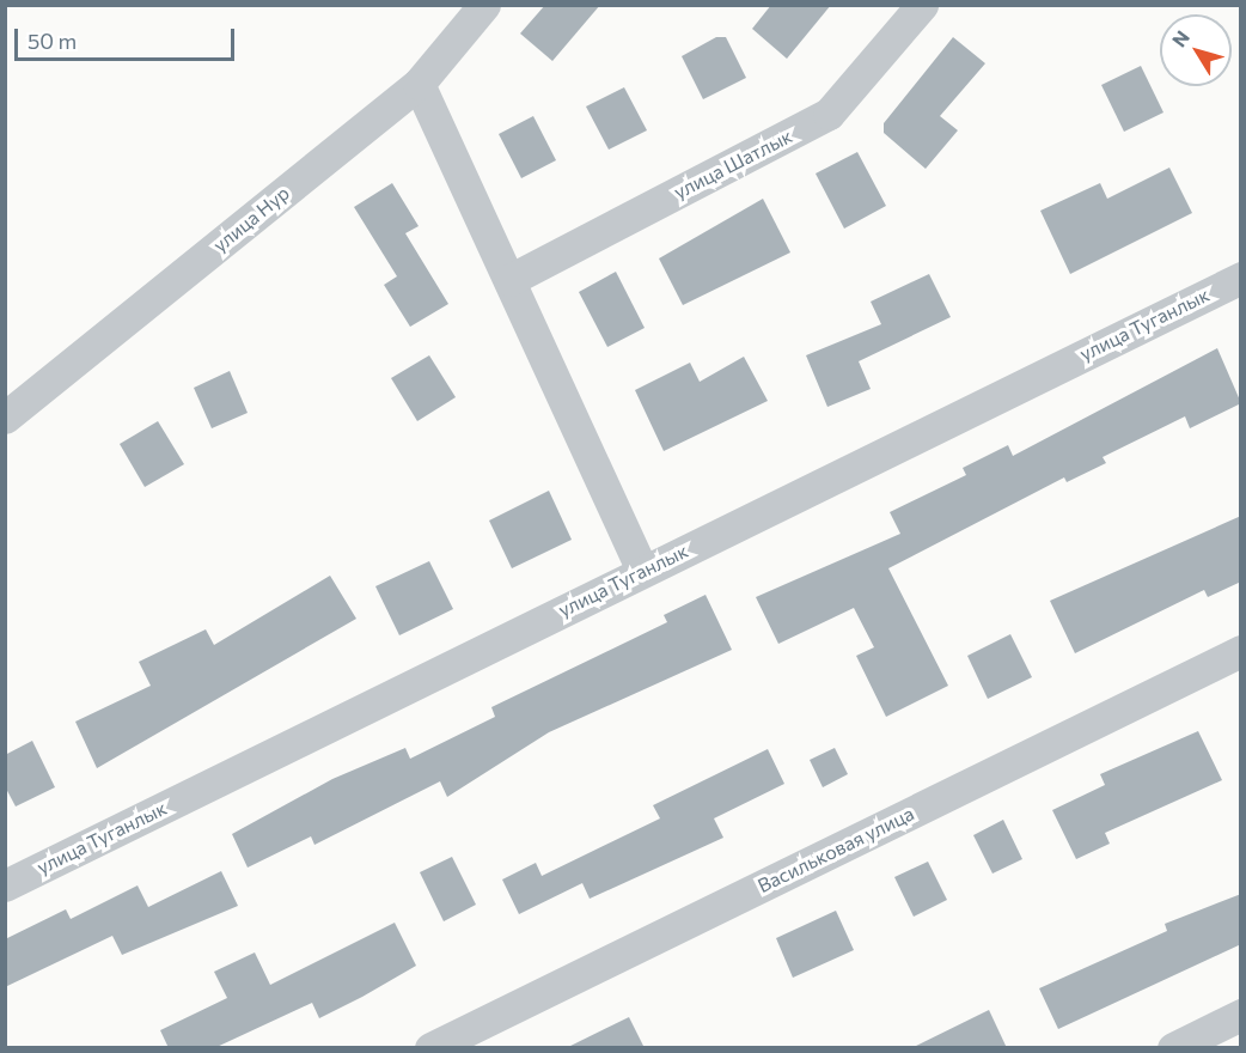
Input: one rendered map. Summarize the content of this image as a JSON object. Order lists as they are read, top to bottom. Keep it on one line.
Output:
{"streets":{"street":["улица Шатлык","улица Нур","улица Туганлык","Васильковая улица"]},"scale_bar":"50 m","north":"top left"}
